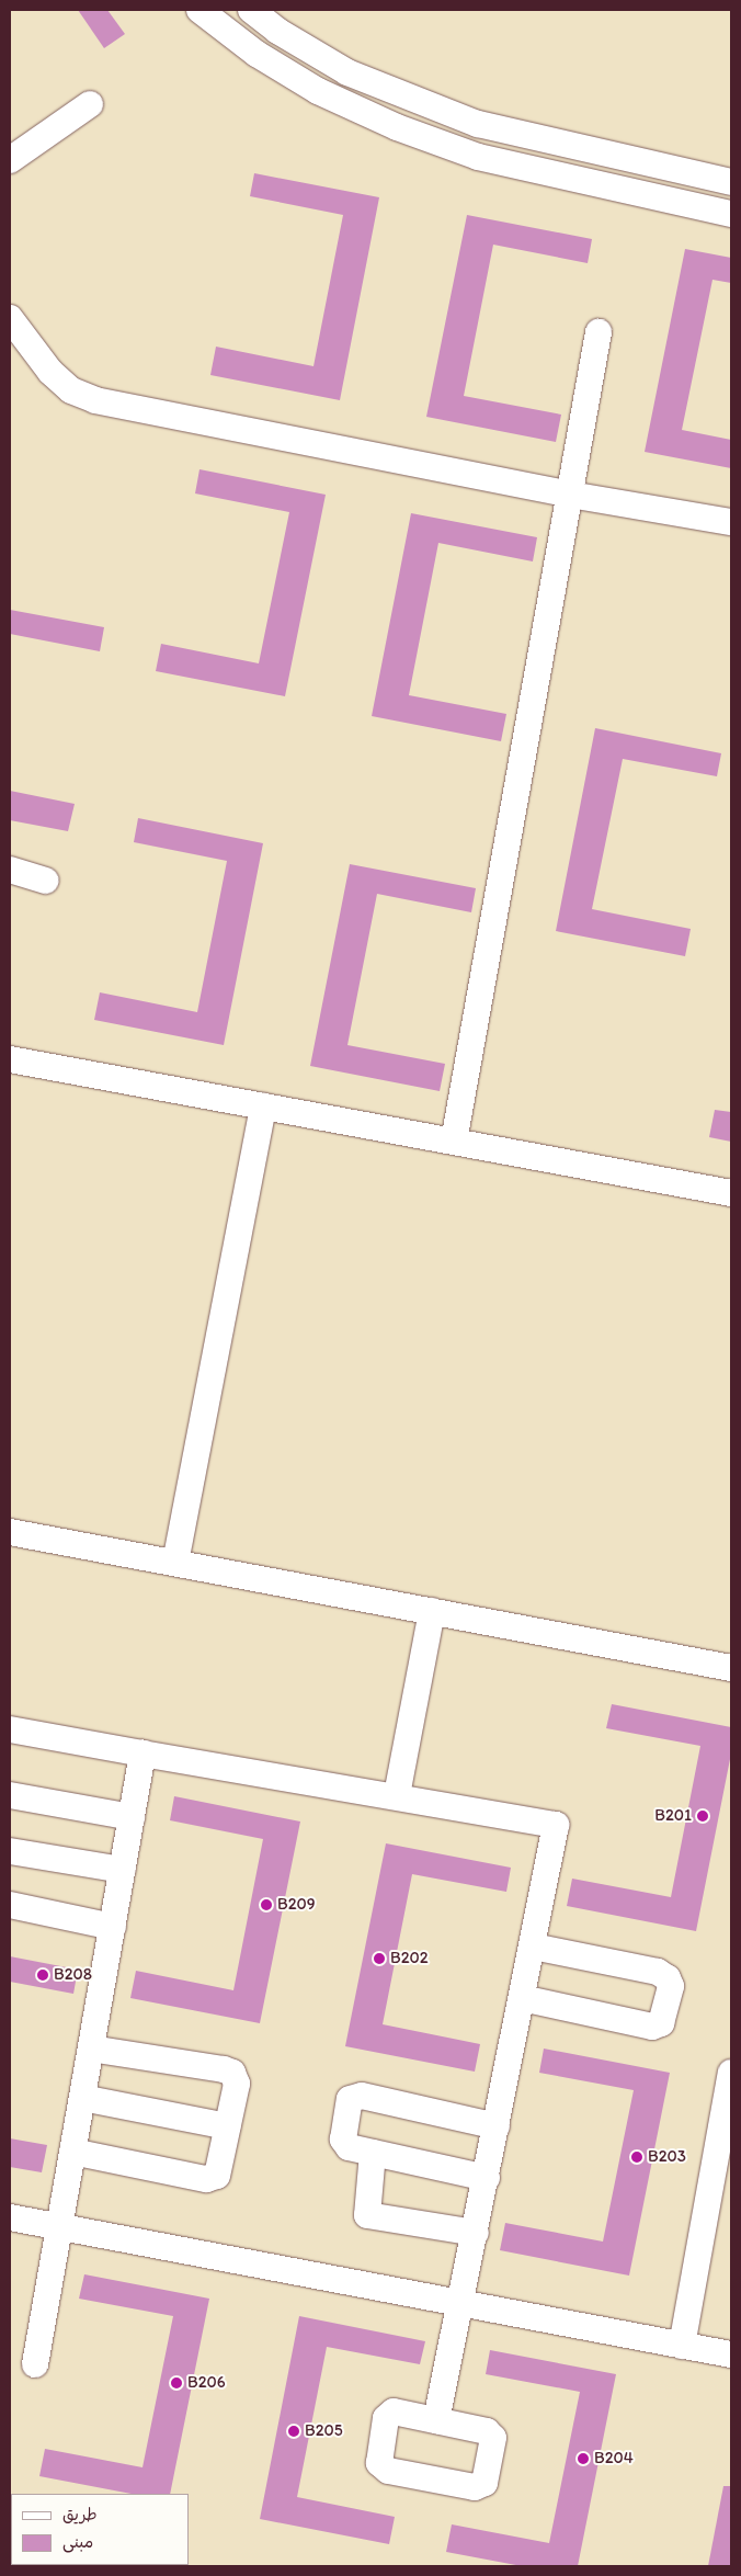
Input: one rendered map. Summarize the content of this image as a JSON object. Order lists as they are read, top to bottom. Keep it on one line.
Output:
{"places":["B201","B209","B202","B208","B203","B206","B205","B204"],"legend":["طريق","مبنى"]}
